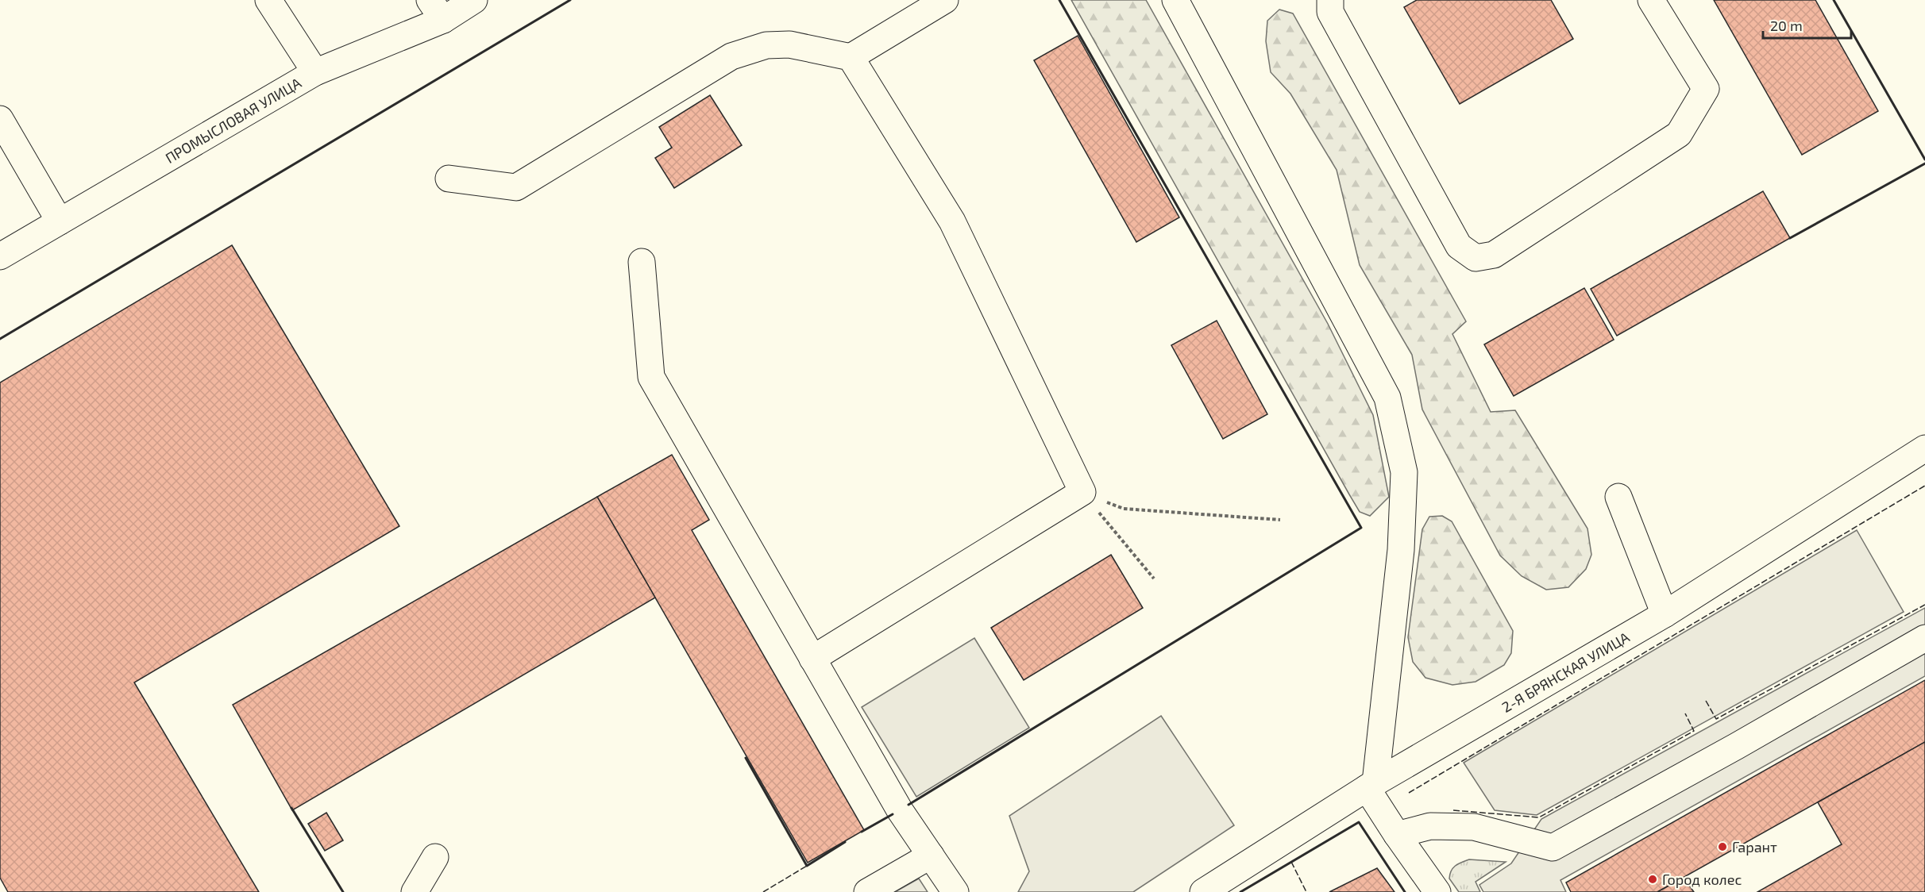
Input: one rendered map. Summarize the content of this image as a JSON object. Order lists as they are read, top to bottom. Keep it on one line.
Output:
{"streets":{"street":["ПРОМЫСЛОВАЯ УЛИЦА","2-Я БРЯНСКАЯ УЛИЦА"]},"places":["Гарант","Город колес"],"scale_bar":"20 m"}
